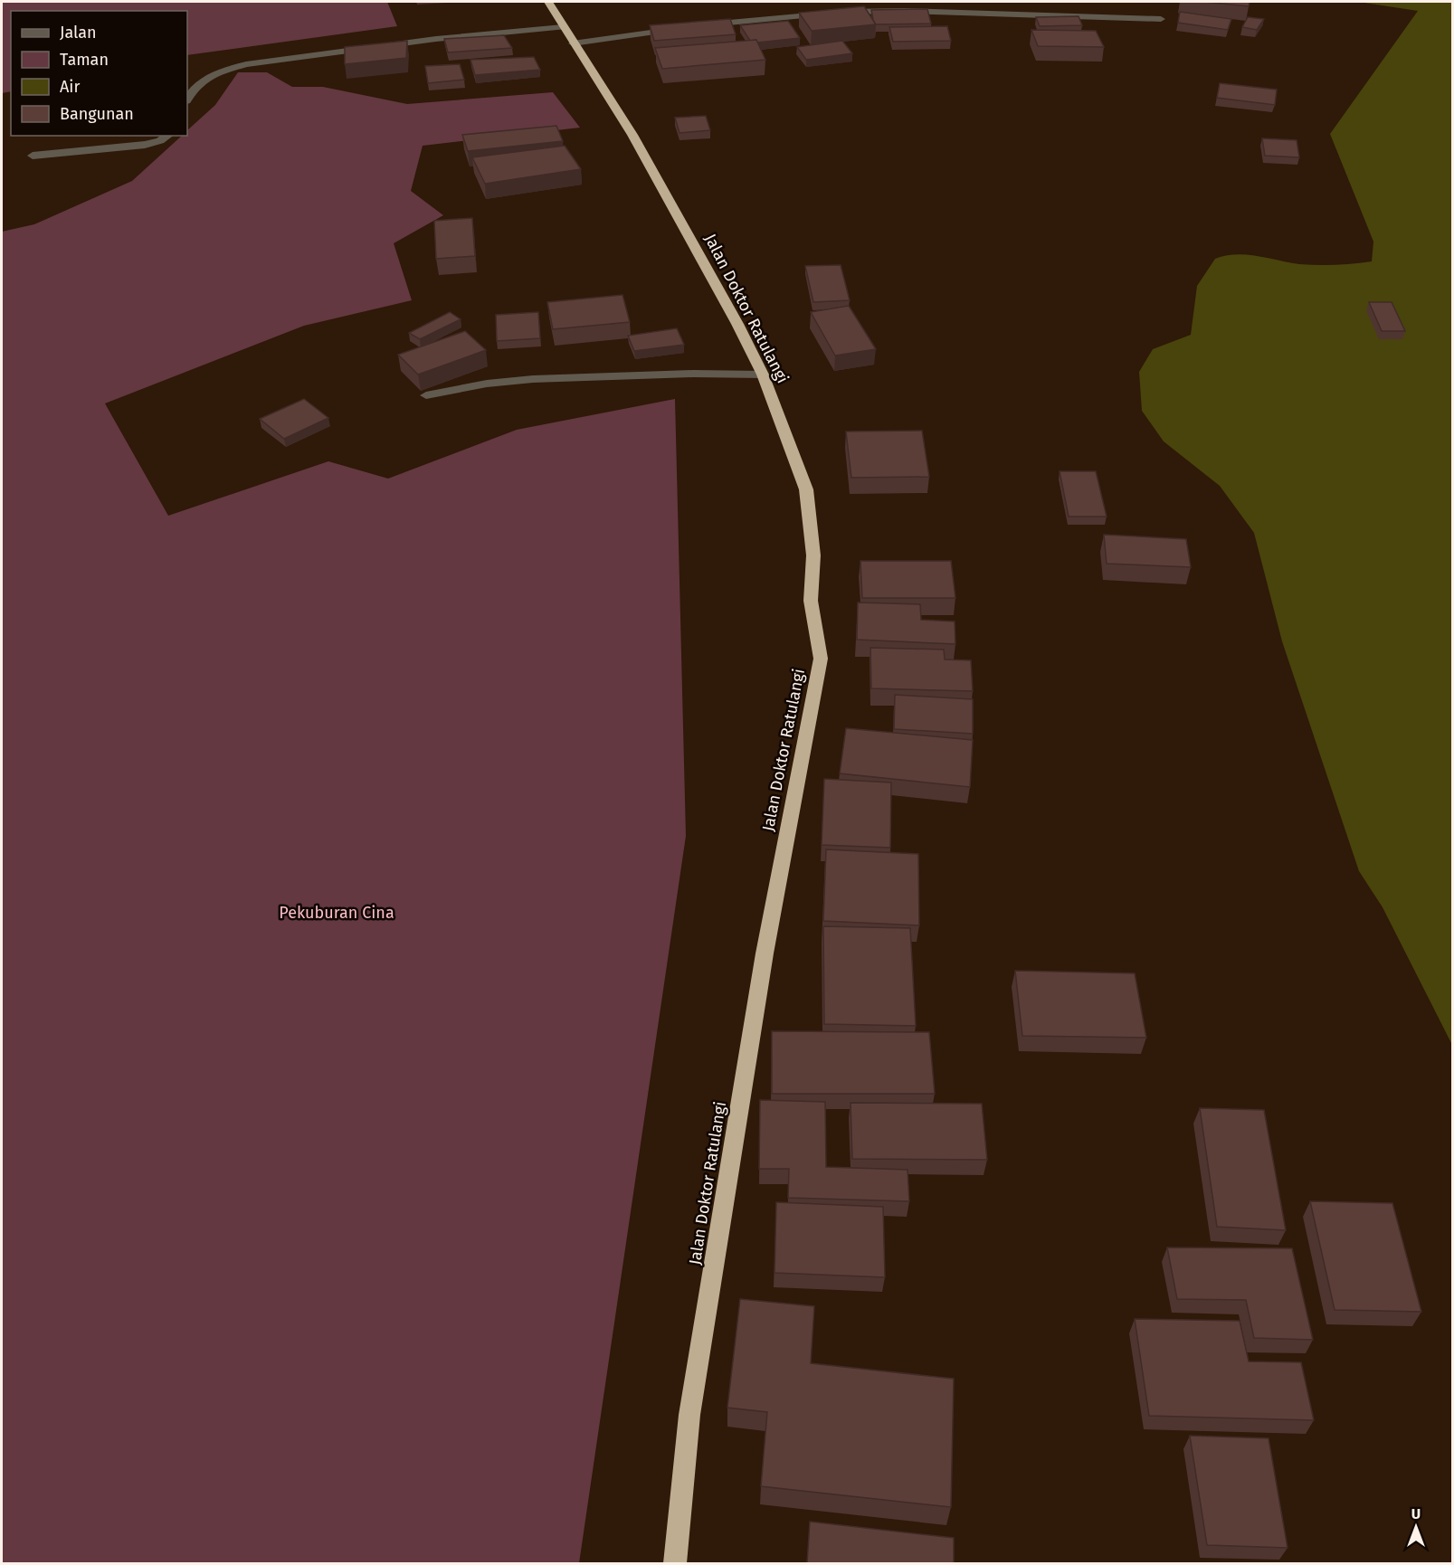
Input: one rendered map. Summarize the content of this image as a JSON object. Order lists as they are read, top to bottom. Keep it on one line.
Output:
{"streets":{"highway":["Jalan Doktor Ratulangi"]},"parks":["Pekuburan Cina"],"legend":["Jalan","Taman","Air","Bangunan"],"north":"top"}
